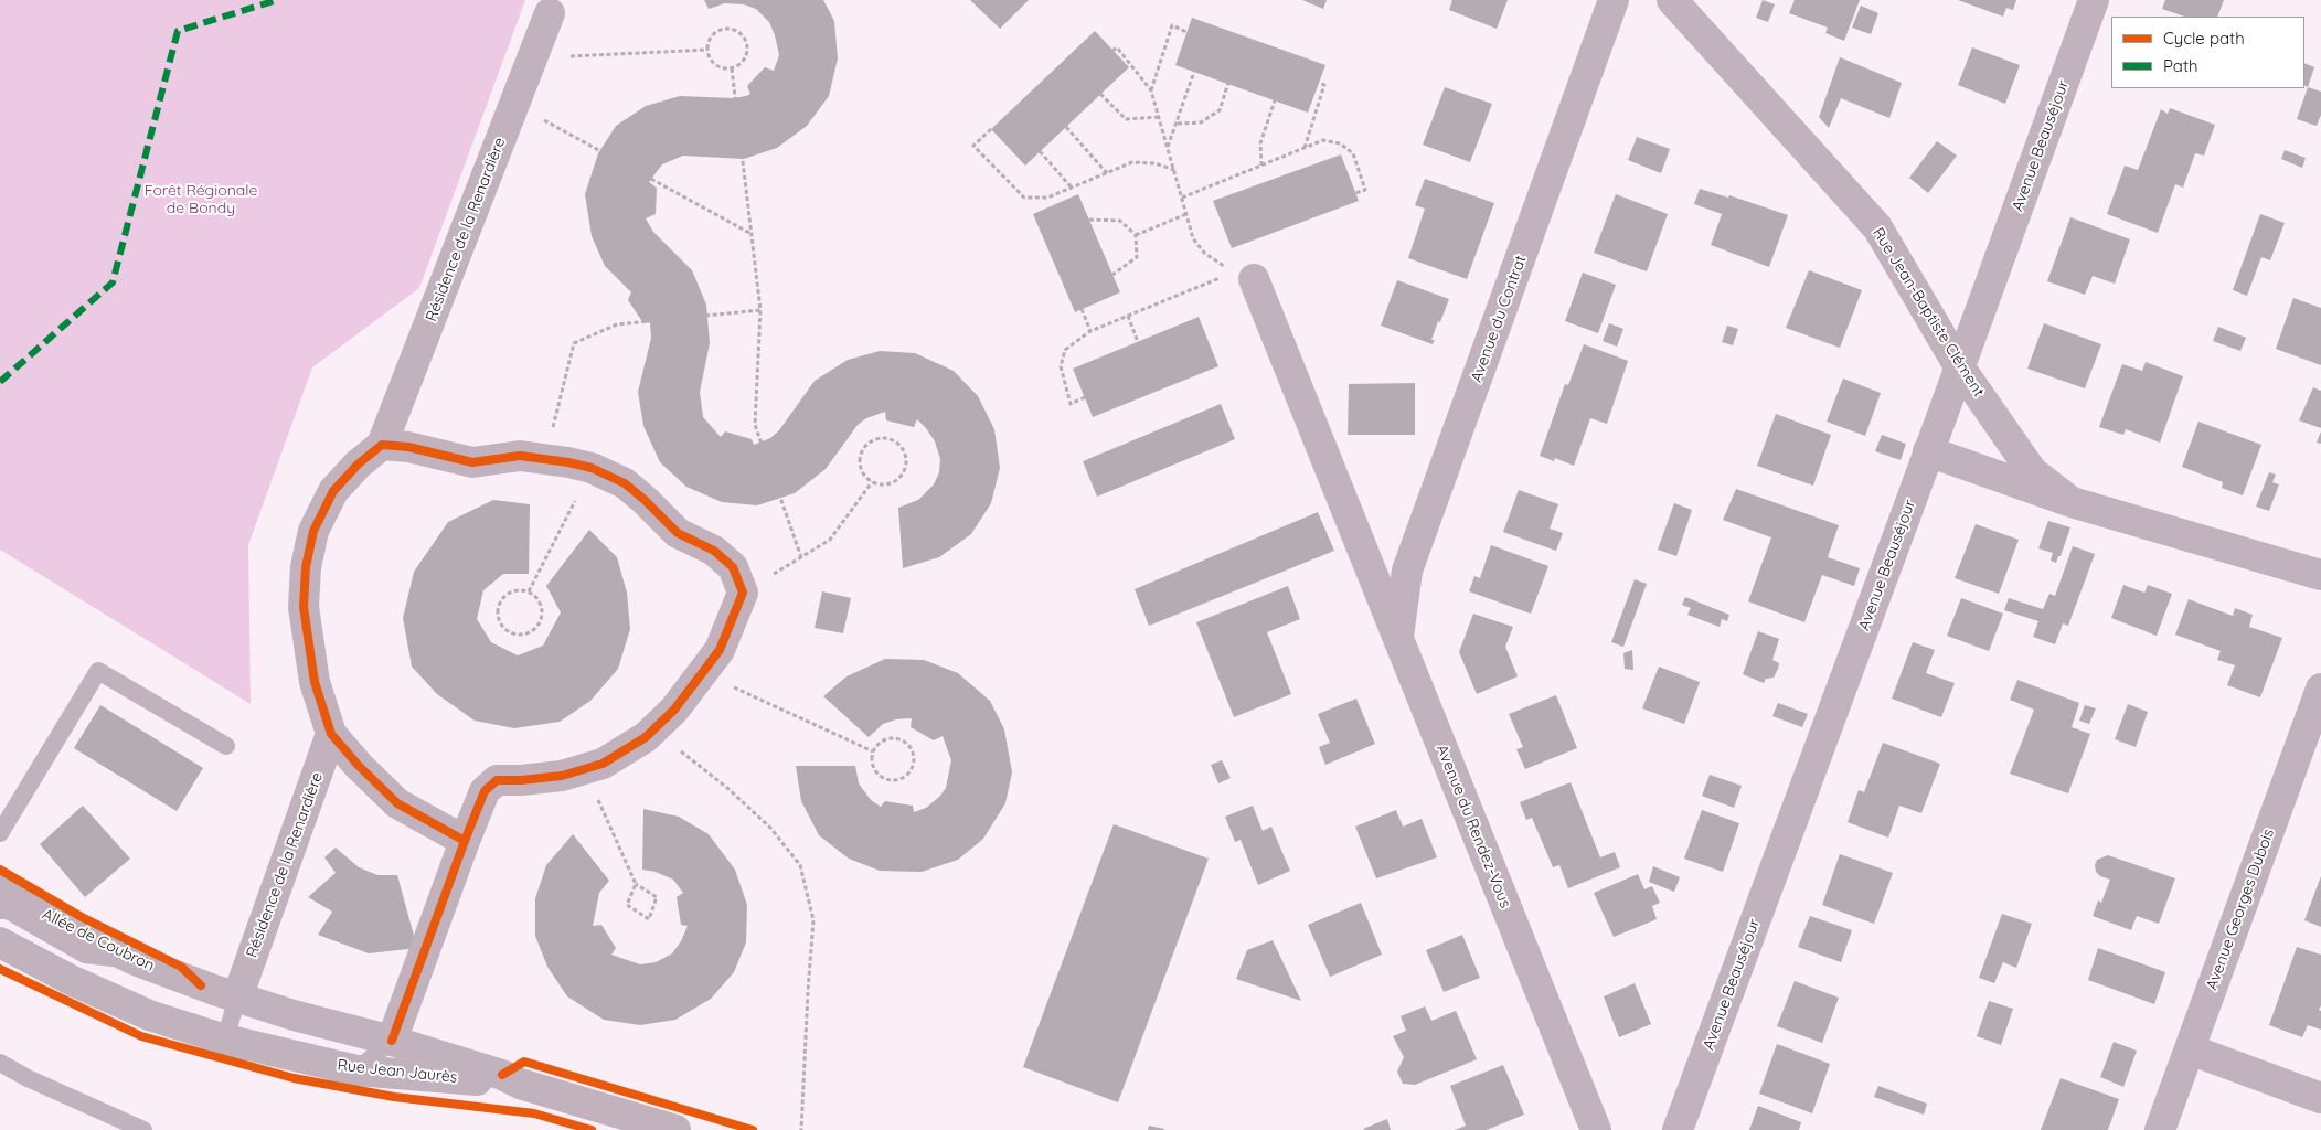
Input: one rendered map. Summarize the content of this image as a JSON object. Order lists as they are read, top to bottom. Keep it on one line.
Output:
{"streets":{"street":["Avenue Beauséjour","Résidence de la Renardière","Rue Jean-Baptiste Clément","Avenue du Contrat","Avenue du Rendez-Vous","Avenue Georges Dubois","Allée de Coubron","Rue Jean Jaurès"]},"crossings":[["Avenue Beauséjour","Rue Jean-Baptiste Clément"],["Résidence de la Renardière","Allée de Coubron"],["Avenue du Contrat","Avenue du Rendez-Vous"],["Allée de Coubron","Rue Jean Jaurès"]],"parks":["Forêt Régionale de Bondy"],"legend":["Cycle path","Path"]}
